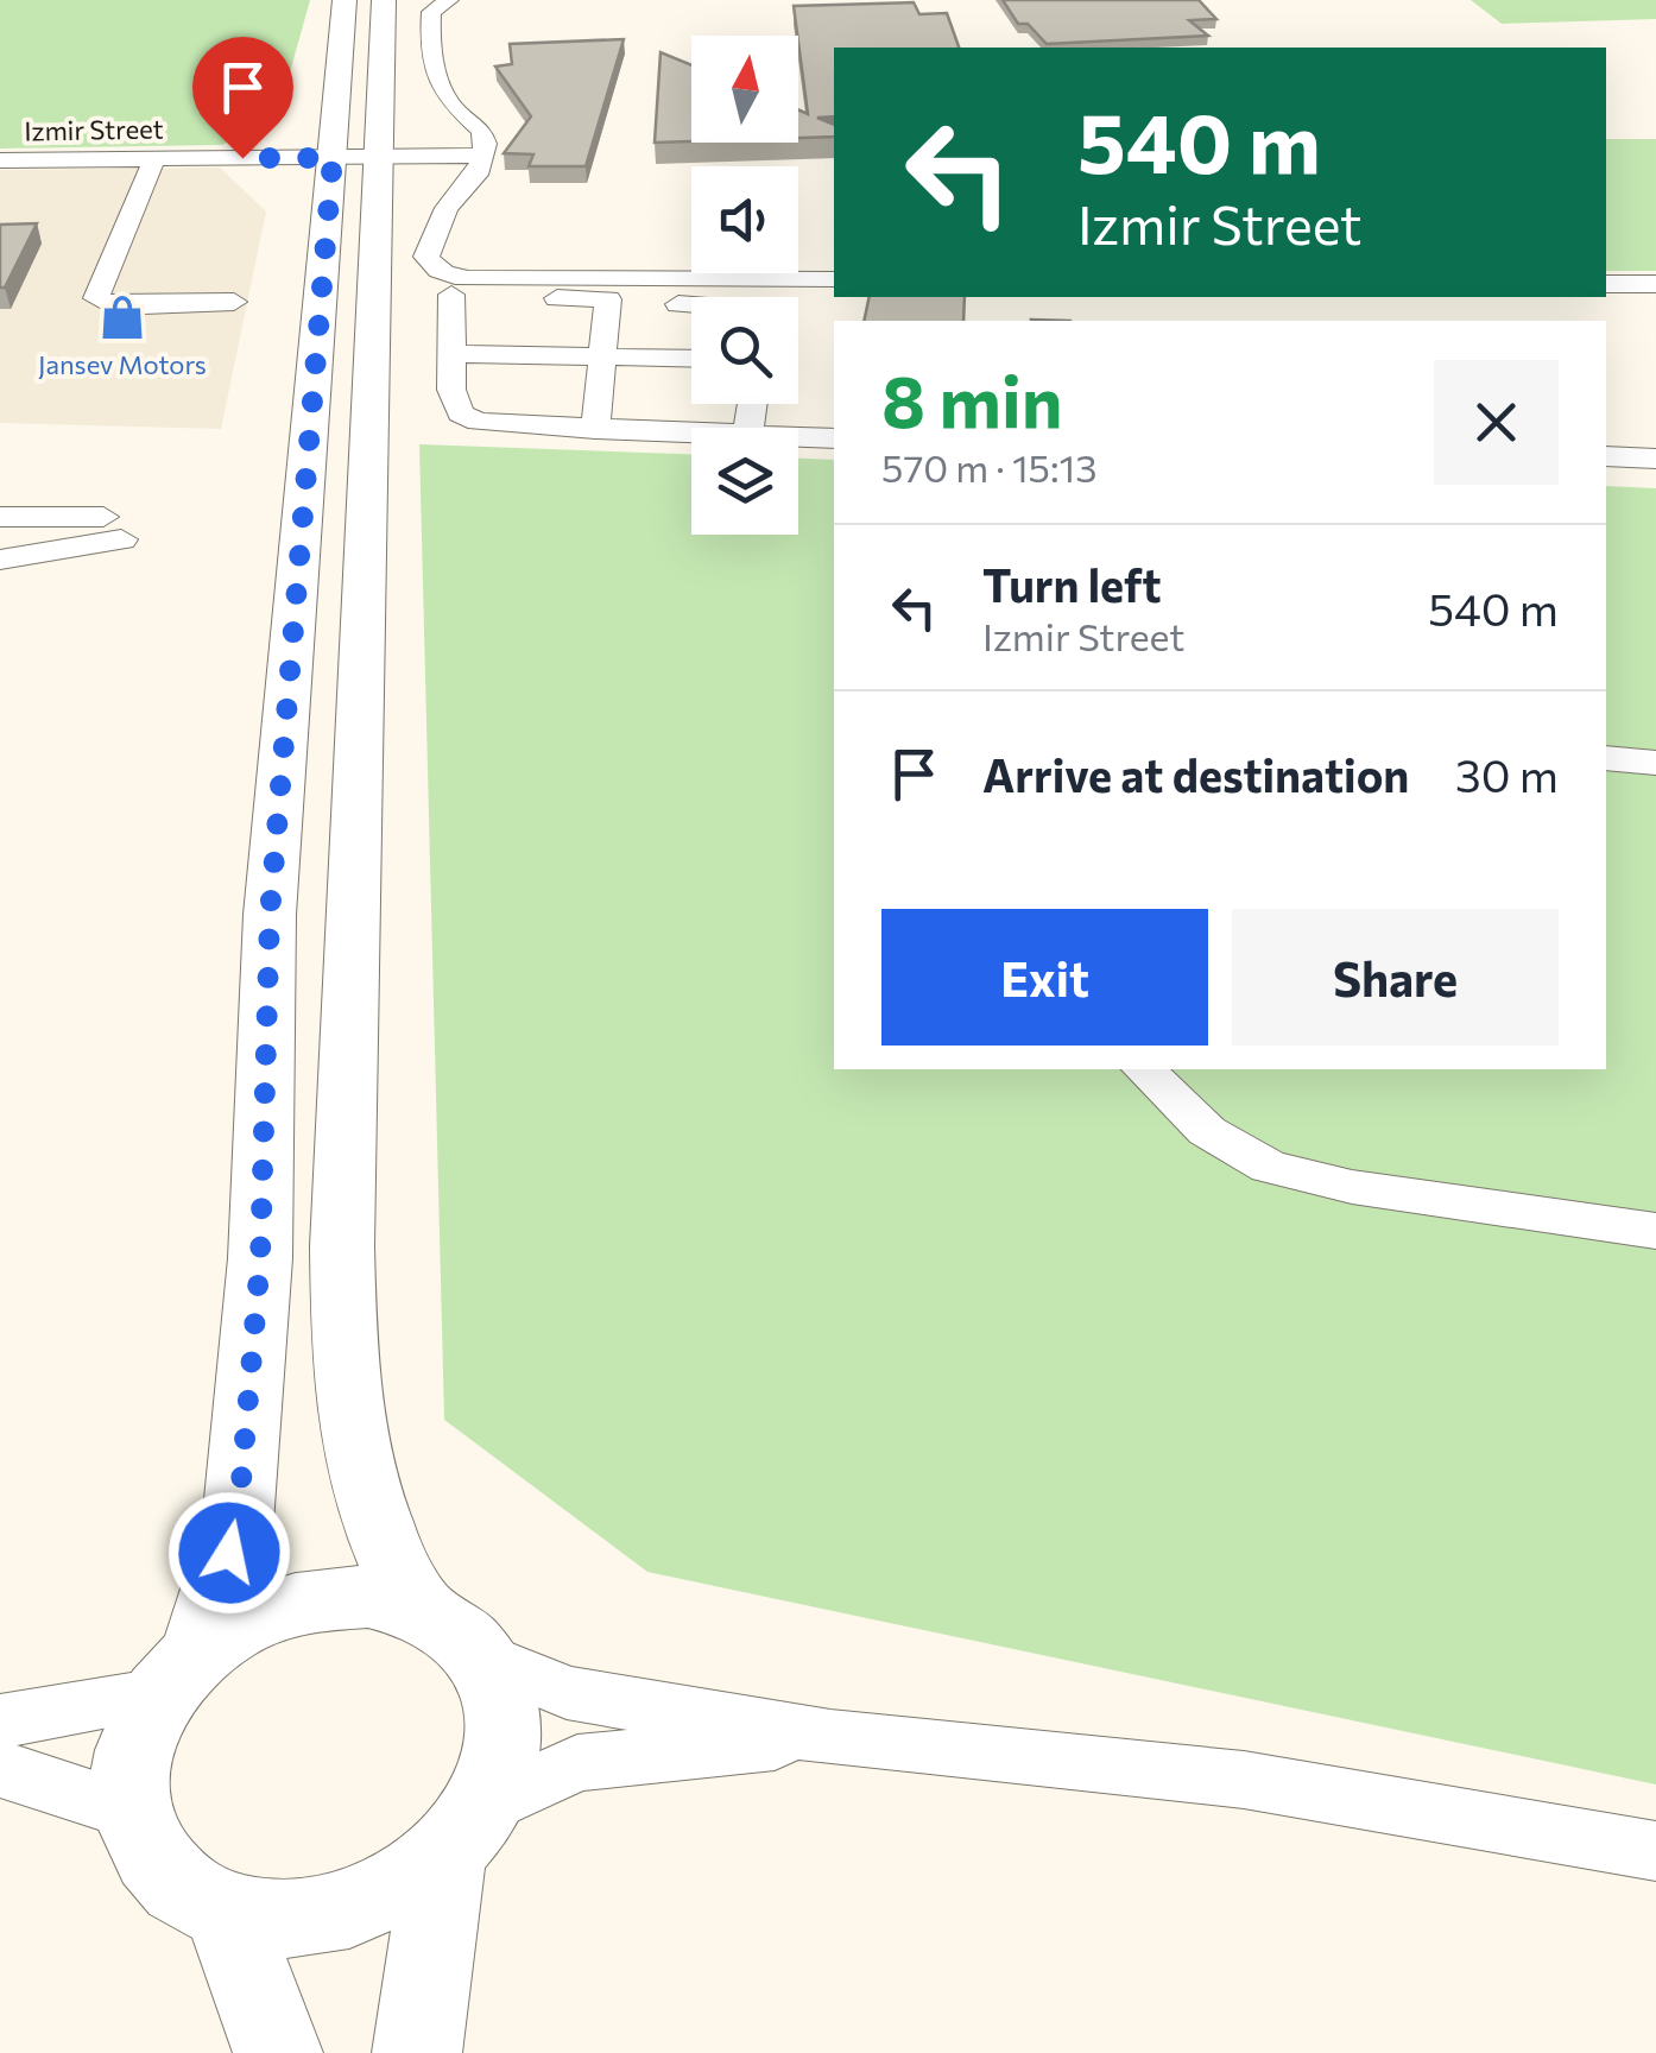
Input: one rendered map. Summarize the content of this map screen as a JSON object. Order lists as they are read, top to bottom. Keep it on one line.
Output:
{"streets":{"street":["Izmir Street"]},"places":{"shop":["Jansev Motors"]},"north":"top","page":{"turn":["540 m","Izmir Street"],"heading":["8 min","570 m · 15:13"],"list":[{"name":"Turn left","note":"Izmir Street","value":"540 m"},{"name":"Arrive at destination","value":"30 m"}],"buttons":["Exit","Share"]}}
